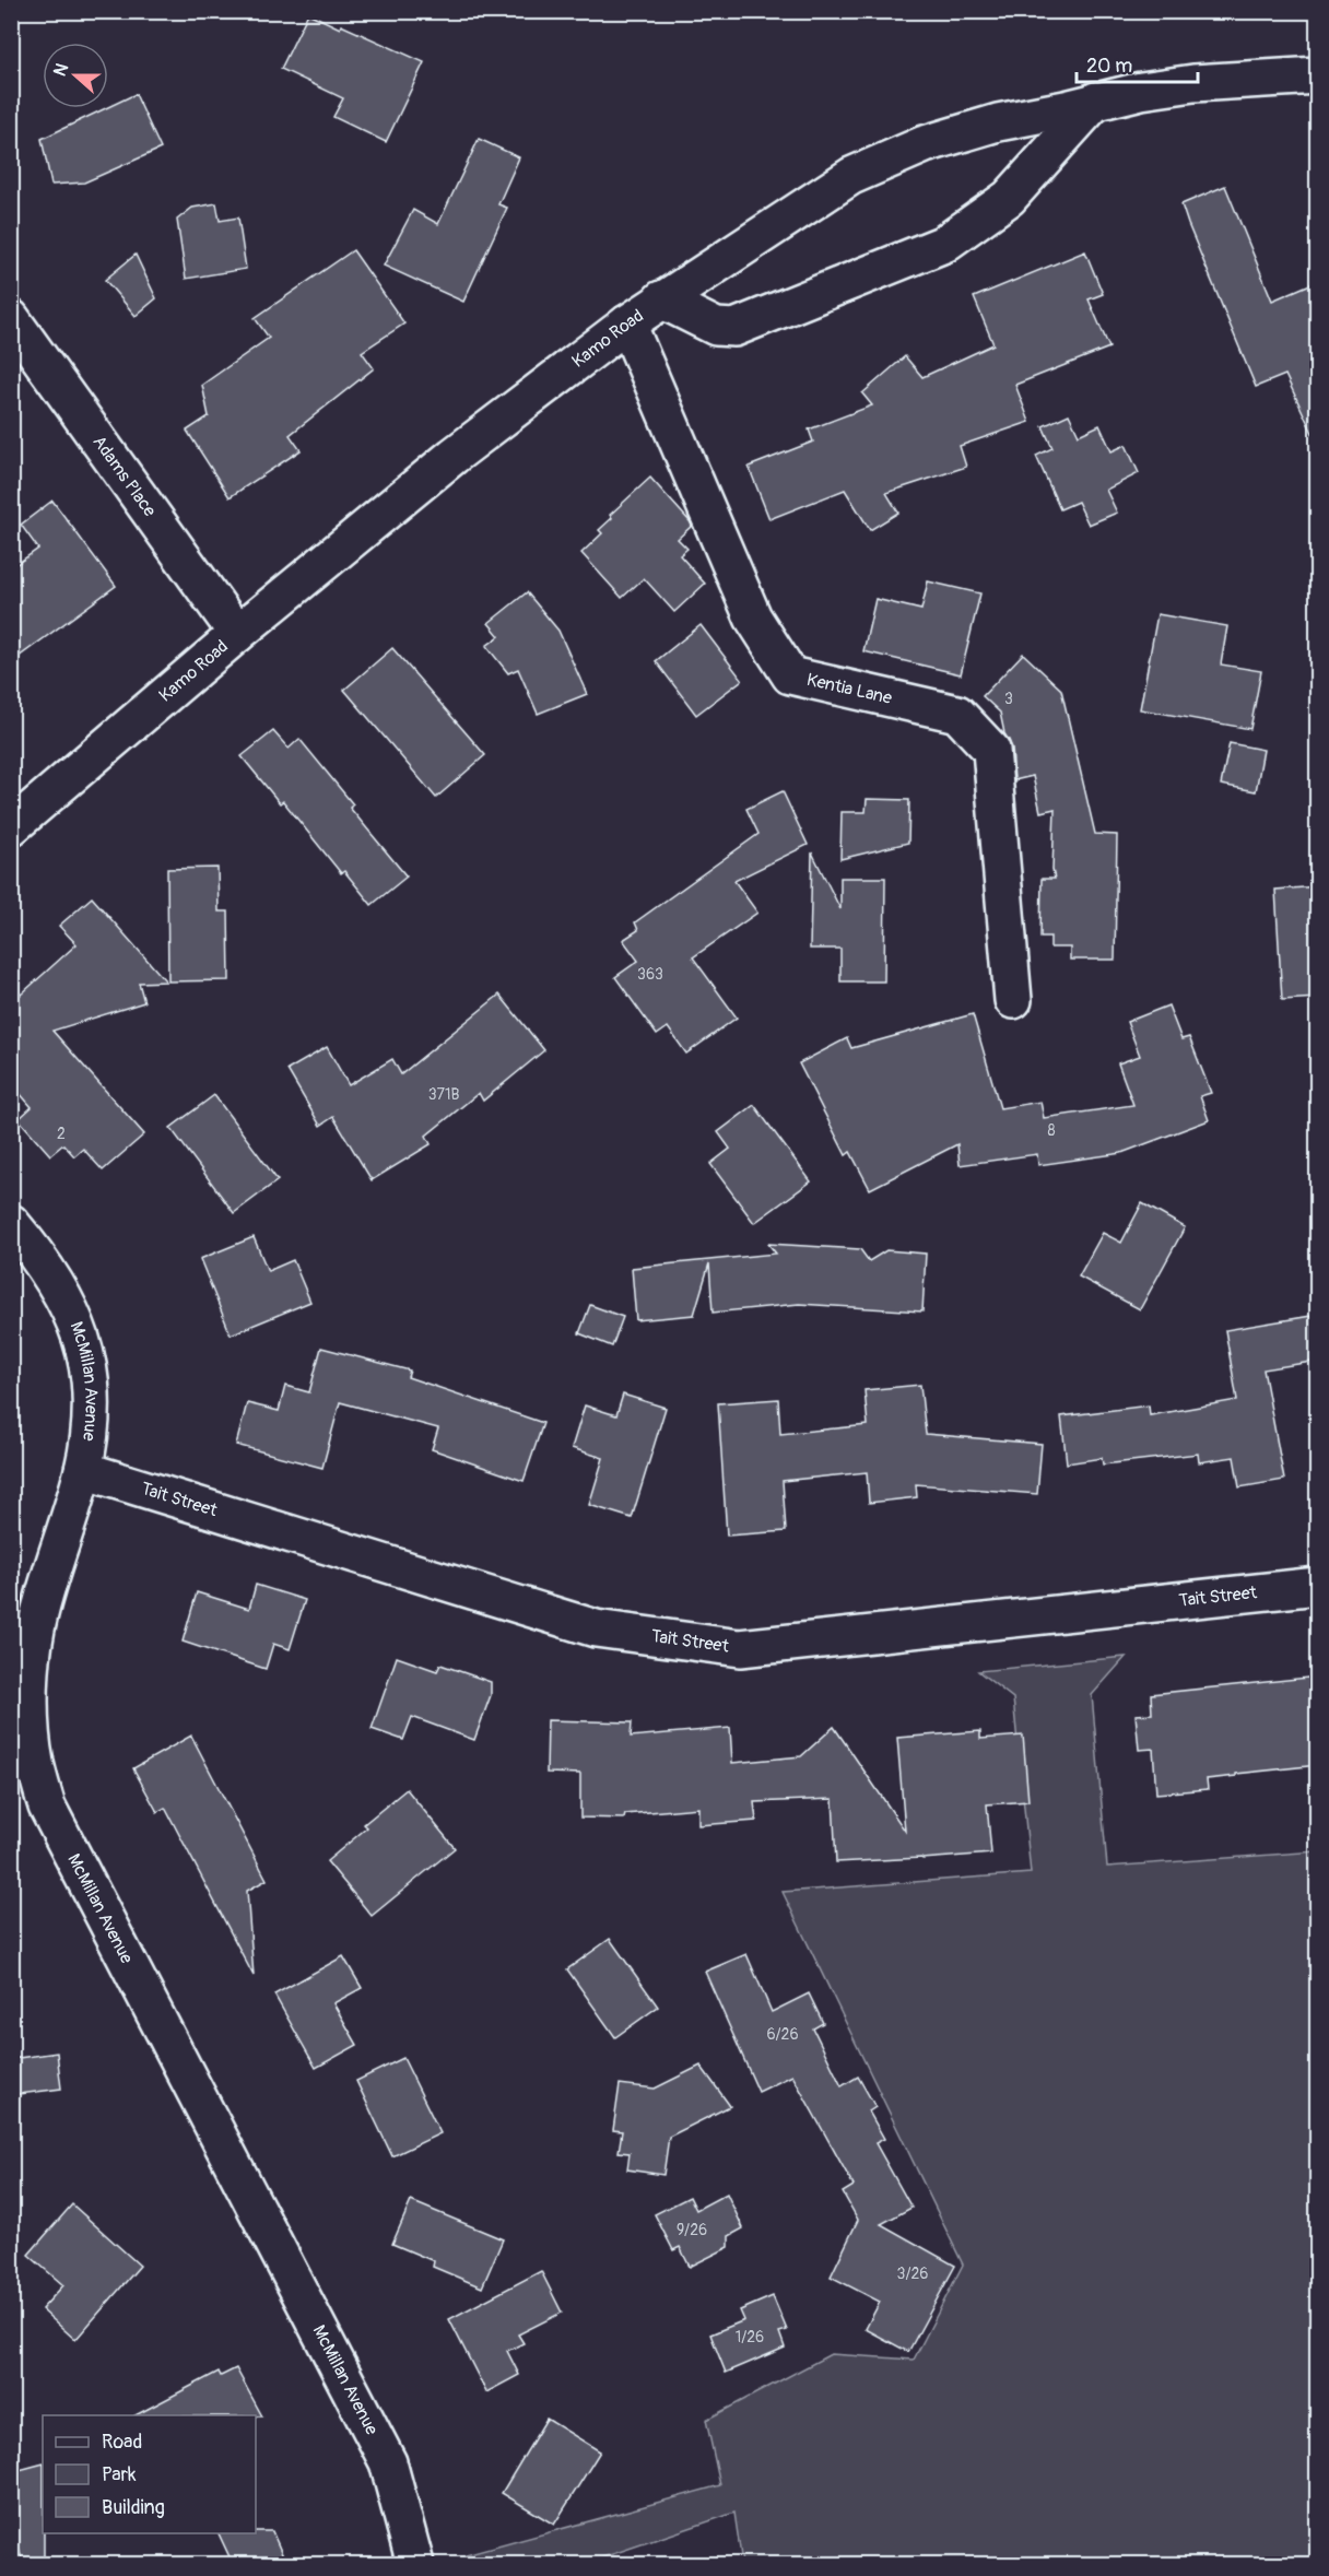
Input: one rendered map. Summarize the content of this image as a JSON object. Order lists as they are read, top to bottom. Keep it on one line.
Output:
{"streets":{"street":["Kamo Road","Adams Place","Kentia Lane","McMillan Avenue","Tait Street"]},"crossings":[["Kamo Road","Adams Place"],["Kamo Road","Kentia Lane"],["McMillan Avenue","Tait Street"]],"house_numbers":["3","363","371B","8","2","6/26","9/26","3/26","1/26"],"legend":["Road","Park","Building"],"scale_bar":"20 m","north":"left"}
